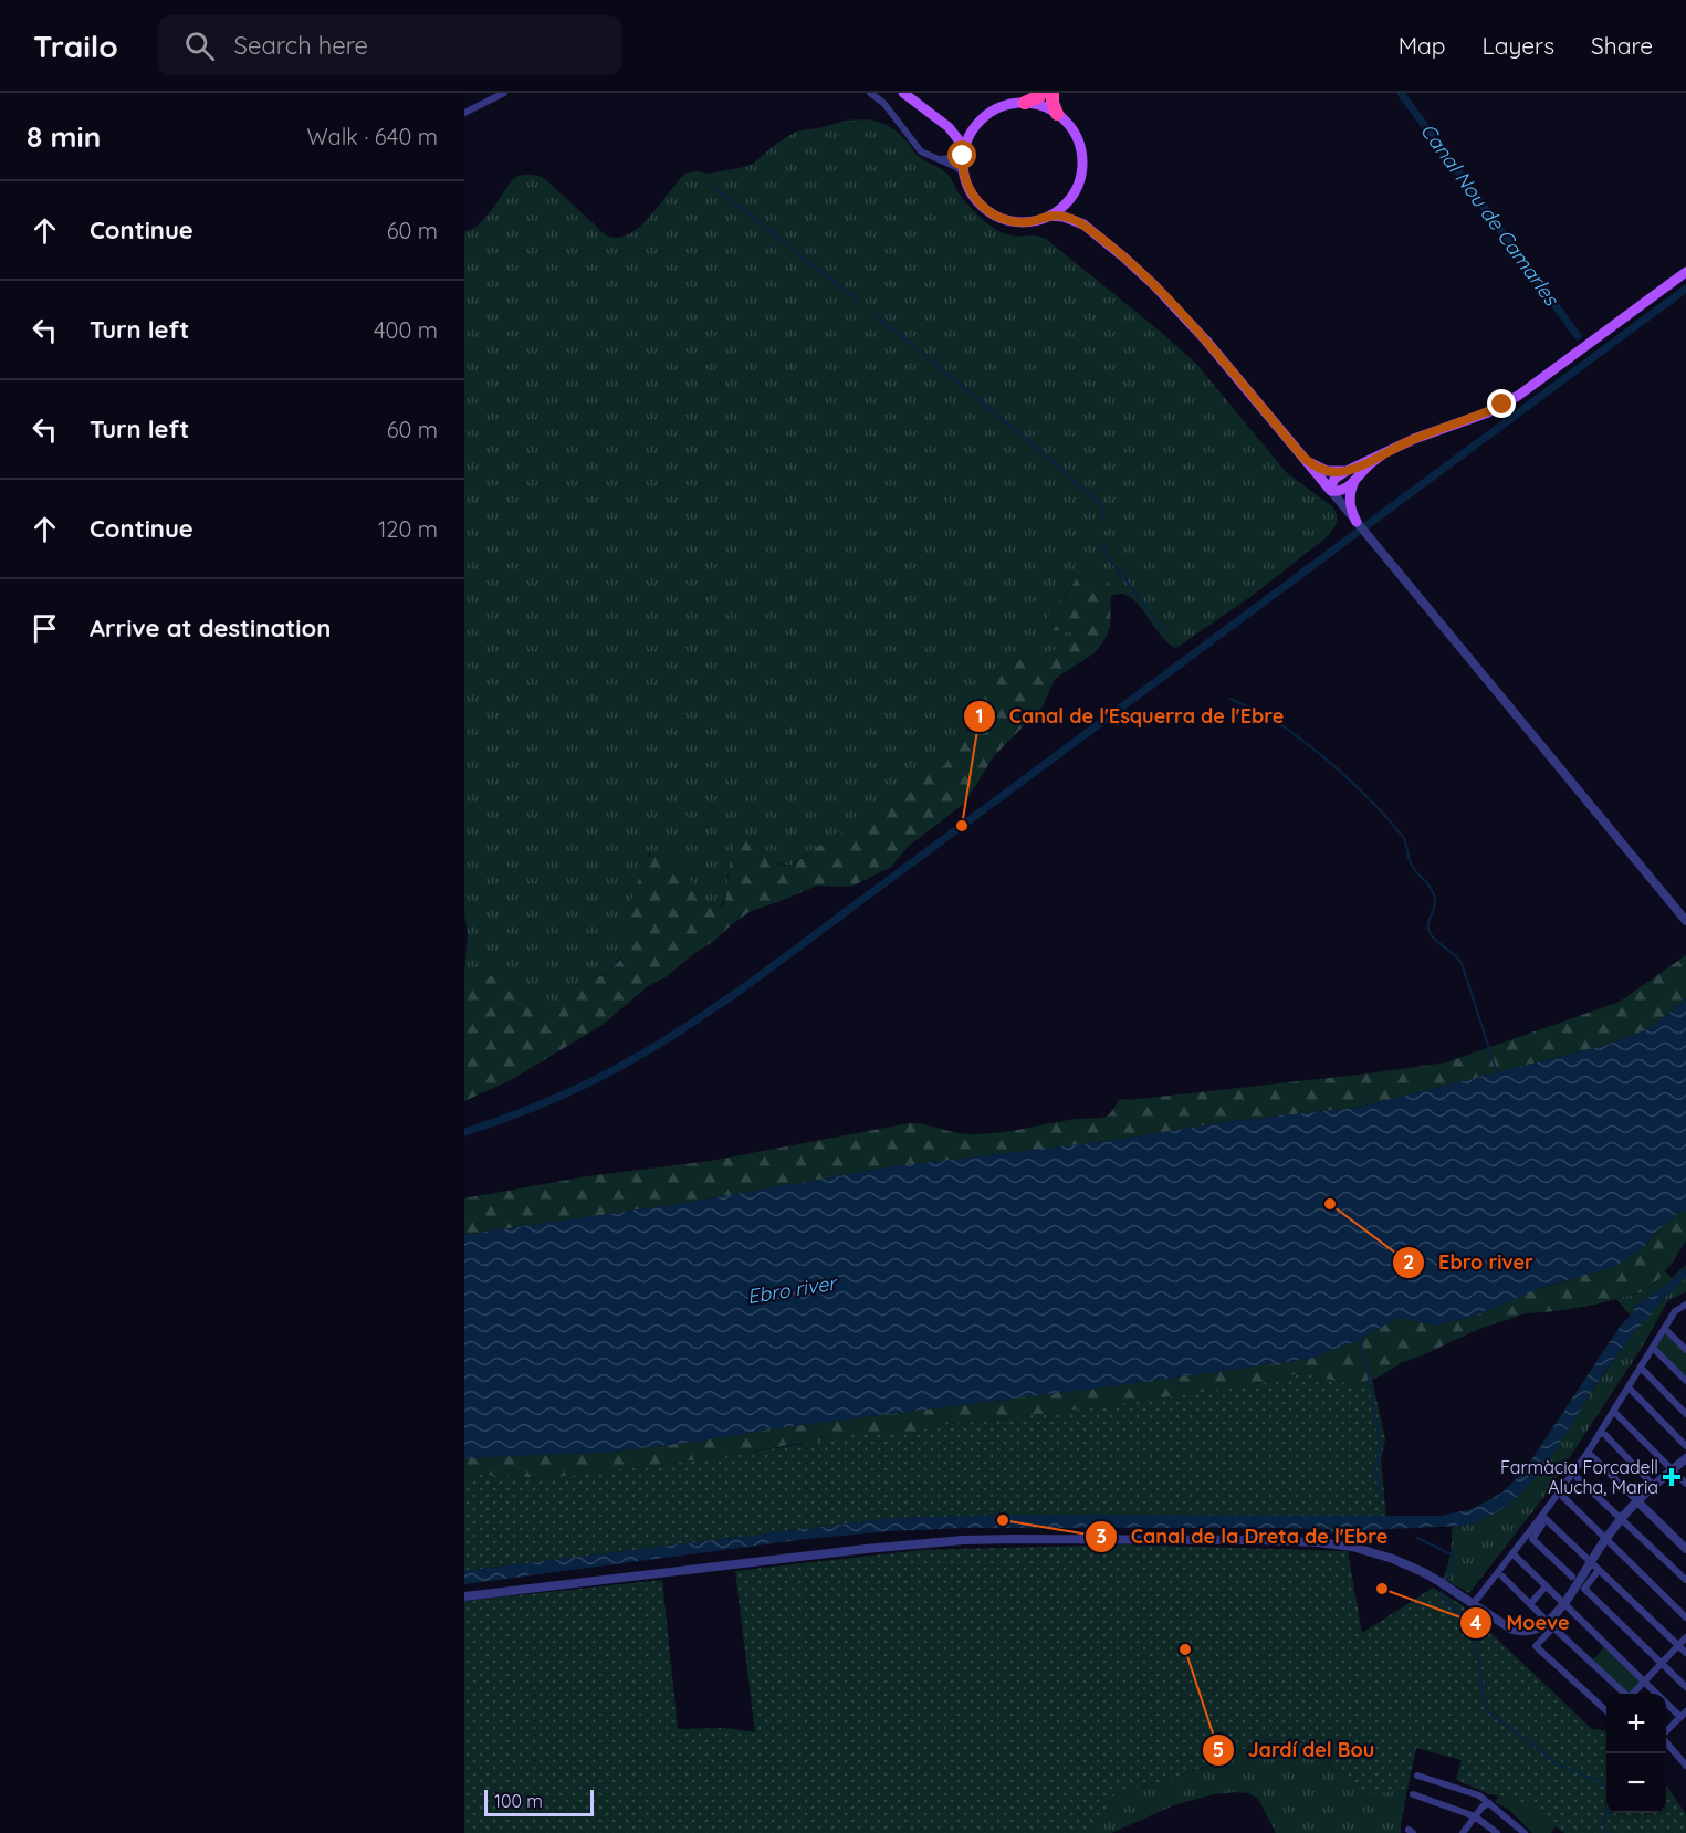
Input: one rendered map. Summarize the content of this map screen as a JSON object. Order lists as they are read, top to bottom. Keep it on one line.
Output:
{"water":["Canal Nou de Camarles","Ebro river"],"places":{"other":["Canal de l'Esquerra de l'Ebre","Ebro river","Canal de la Dreta de l'Ebre","Moeve","Jardí del Bou"],"health":["Farmàcia Forcadell Alucha, Maria"]},"scale_bar":"100 m","page":{"header":"Trailo","search":"Search here","nav":["Map","Layers","Share"],"heading":["8 min","Walk · 640 m"],"list":[["Continue","60 m"],["Turn left","400 m"],["Turn left","60 m"],["Continue","120 m"],"Arrive at destination"],"map_buttons":["+","−"],"scale":"100 m"}}
